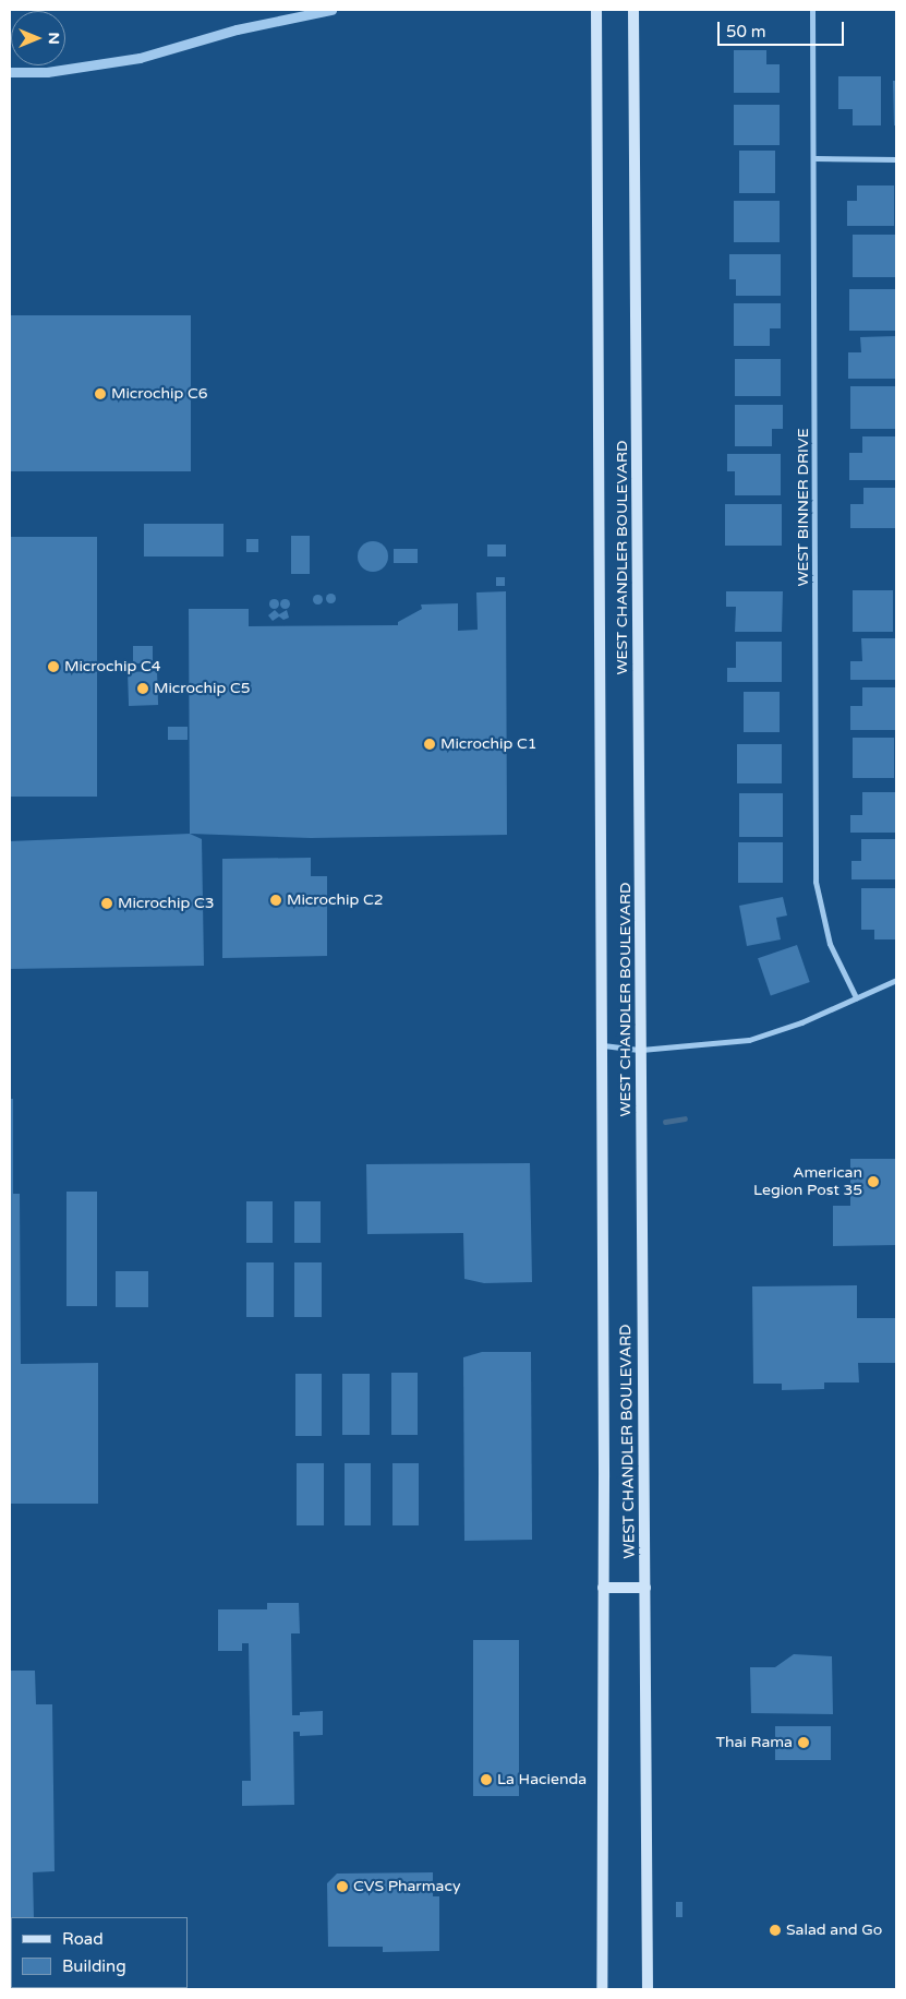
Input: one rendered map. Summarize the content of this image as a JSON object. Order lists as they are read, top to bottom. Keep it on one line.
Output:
{"streets":{"main road":["WEST CHANDLER BOULEVARD"],"street":["WEST BINNER DRIVE"]},"places":["Microchip C6","Microchip C4","Microchip C5","Microchip C1","Microchip C2","Microchip C3","American Legion Post 35","Thai Rama","La Hacienda","CVS Pharmacy","Salad and Go"],"legend":["Road","Building"],"scale_bar":"50 m","north":"right"}
